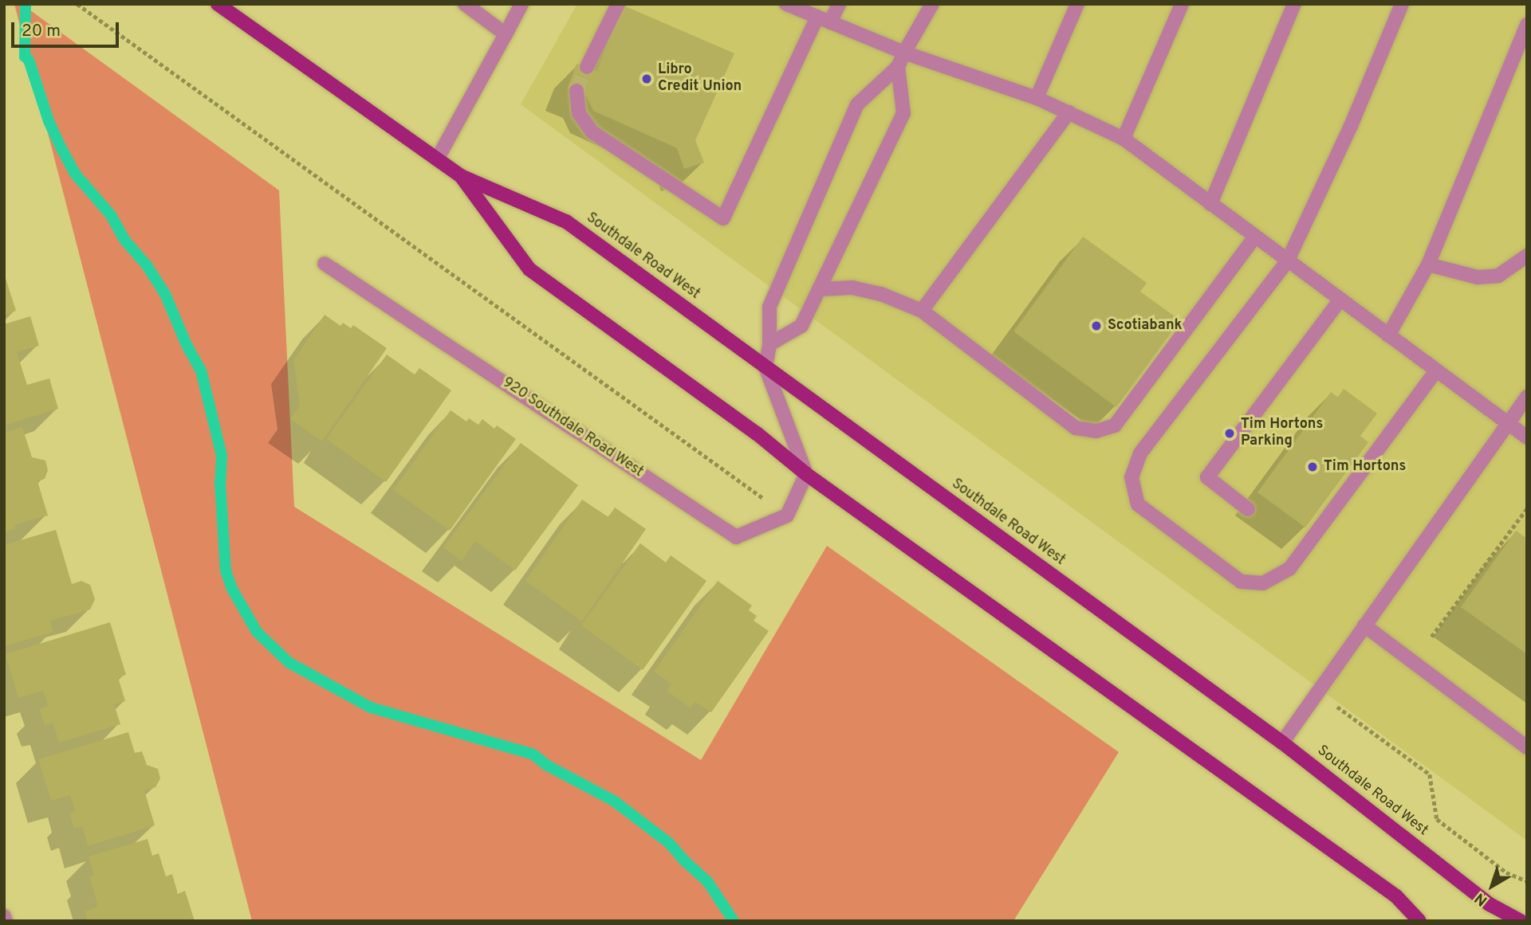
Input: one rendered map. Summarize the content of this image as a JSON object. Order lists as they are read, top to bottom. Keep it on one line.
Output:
{"streets":{"main road":["Southdale Road West"],"street":["920 Southdale Road West"]},"places":["Libro Credit Union","Scotiabank","Tim Hortons Parking","Tim Hortons"],"scale_bar":"20 m","north":"bottom left"}
